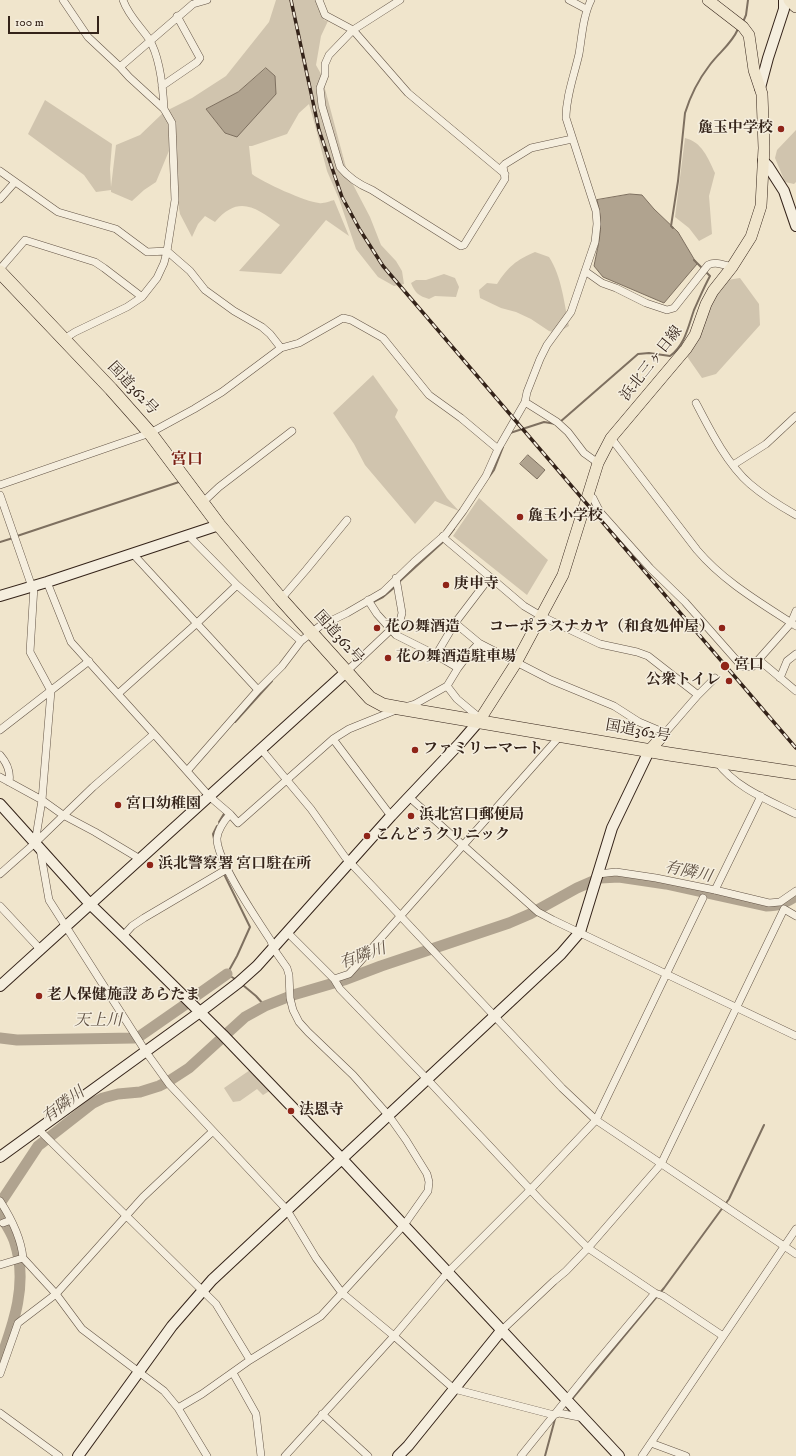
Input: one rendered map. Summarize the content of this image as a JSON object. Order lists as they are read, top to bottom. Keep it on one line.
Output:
{"streets":{"highway":["国道362号"],"main road":["浜北三ヶ日線"]},"crossings":[["浜北三ヶ日線","国道362号"]],"districts":["宮口"],"water":["有隣川","天上川"],"places":["麁玉中学校","麁玉小学校","庚申寺","花の舞酒造","コーポラスナカヤ（和食処仲屋）","花の舞酒造駐車場","宮口","公衆トイレ","ファミリーマート","宮口幼稚園","浜北宮口郵便局","こんどうクリニック","浜北警察署 宮口駐在所","老人保健施設 あらたま","法恩寺"],"scale_bar":"100 m"}
